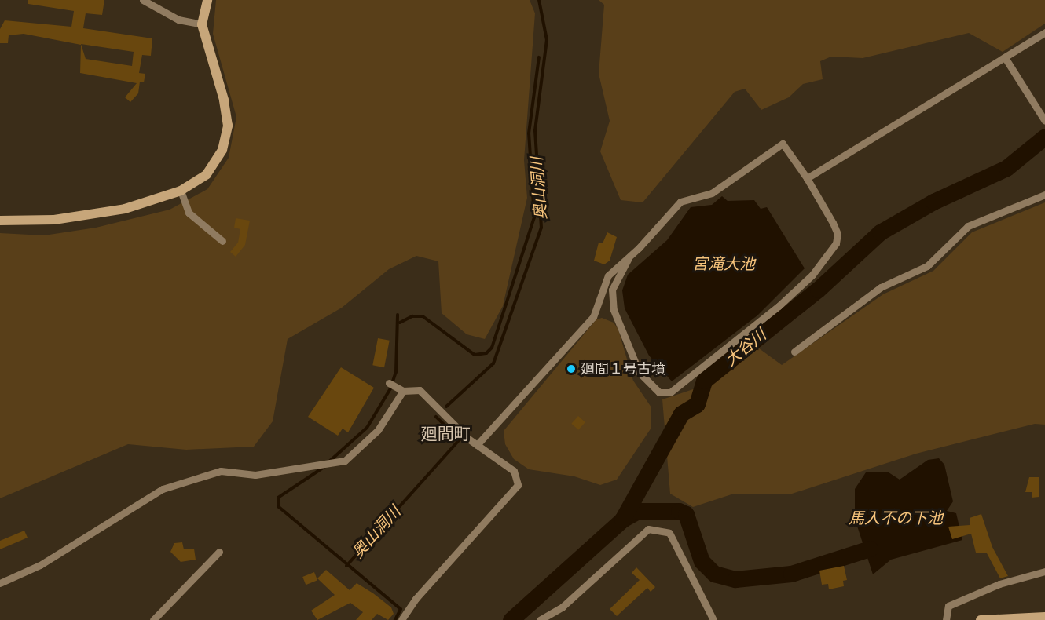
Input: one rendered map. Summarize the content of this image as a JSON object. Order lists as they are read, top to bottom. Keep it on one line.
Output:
{"districts":["廻間町"],"water":["奥山洞川","宮滝大池","大谷川","馬入不の下池"],"places":["廻間１号古墳"]}
